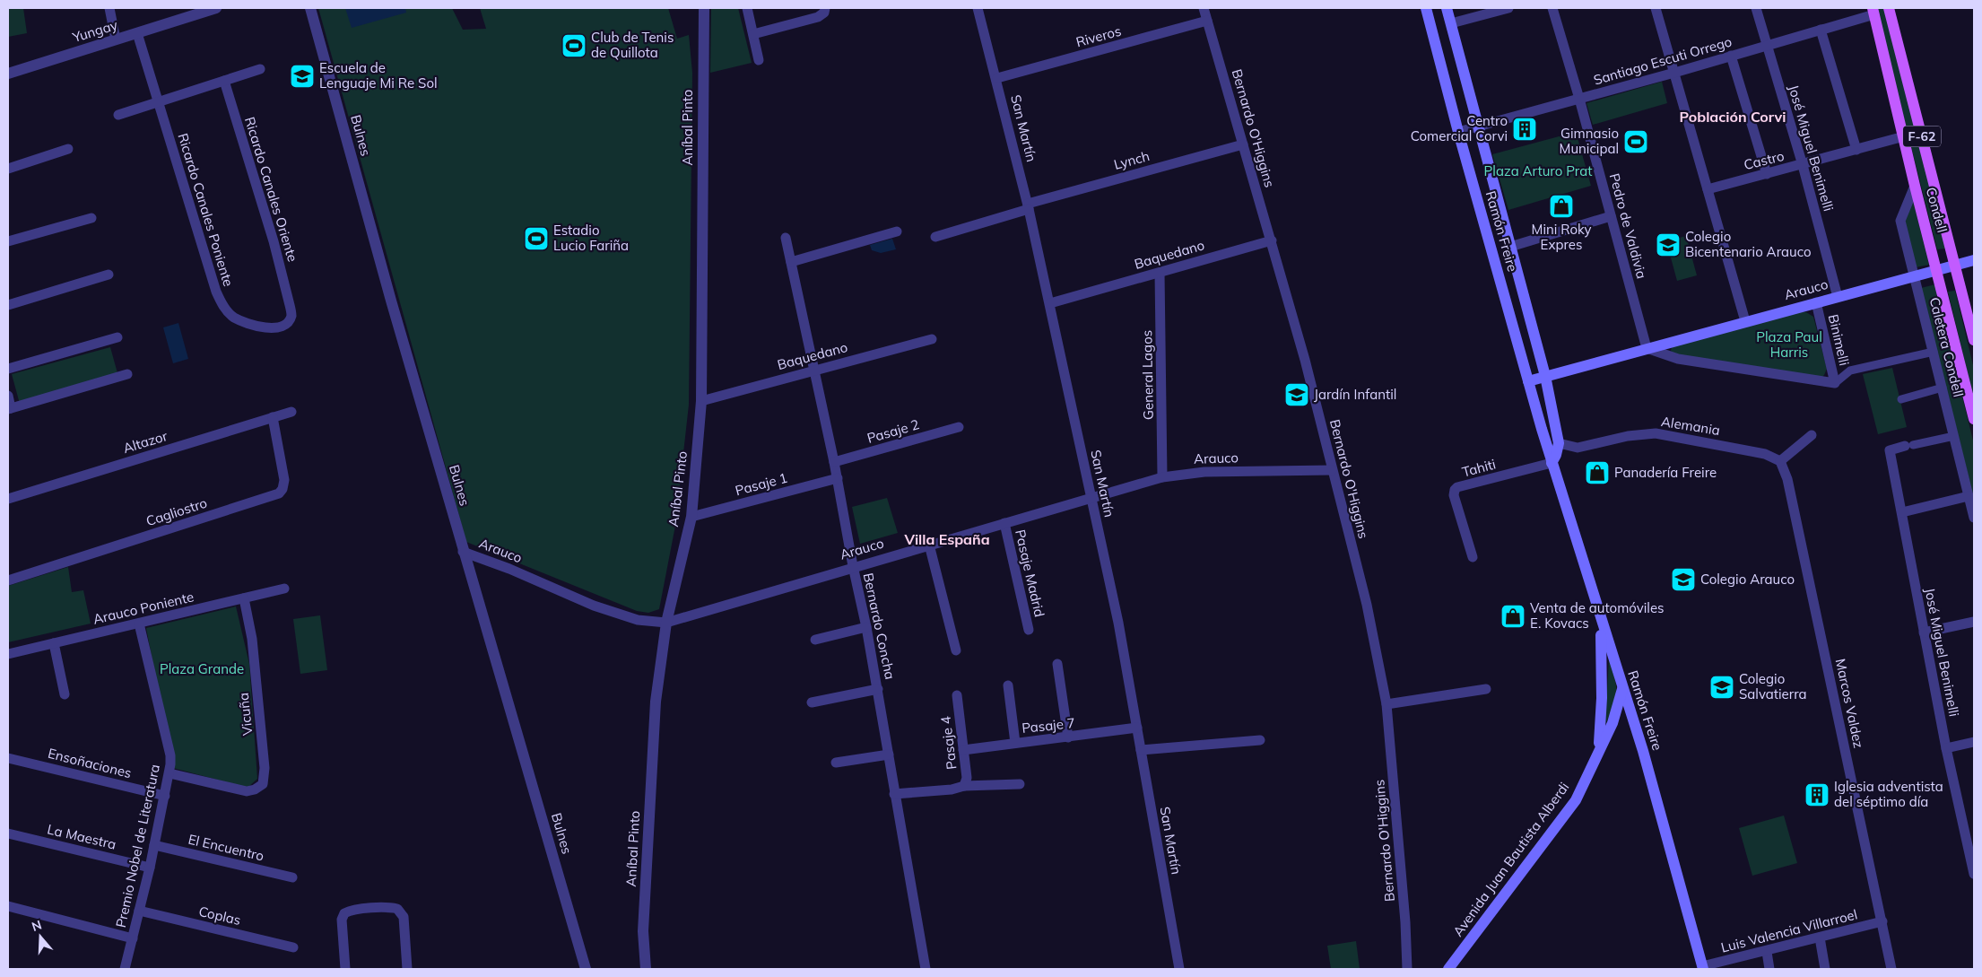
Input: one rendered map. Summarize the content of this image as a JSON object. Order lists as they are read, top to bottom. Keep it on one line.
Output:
{"streets":{"main road":["F-62","Condell","Ramón Freire","Arauco","Avenida Juan Bautista Alberdi"],"street":["Yungay","Riveros","Santiago Escuti Orrego","Aníbal Pinto","San Martín","Bernardo O'Higgins","Bulnes","José Miguel Benimelli","Lynch","Castro","Ricardo Canales Oriente","Ricardo Canales Poniente","Pedro de Valdivia","Baquedano","Binimelli","Caletera Condell","General Lagos","Alemania","Pasaje 2","Altazor","Tahiti","Pasaje 1","Cagliostro","Pasaje Madrid","Arauco Poniente","Bernardo Concha","Marcos Valdez","Vicuña","Pasaje 7","Pasaje 4","Ensoñaciones","La Maestra","Premio Nobel de Literatura","El Encuentro","Coplas","Luis Valencia Villarroel"]},"crossings":[["Yungay","Ricardo Canales Poniente"],["Riveros","San Martín"],["Riveros","Bernardo O'Higgins"],["Santiago Escuti Orrego","José Miguel Benimelli"],["Santiago Escuti Orrego","Condell"],["Santiago Escuti Orrego","Pedro de Valdivia"],["Santiago Escuti Orrego","Ramón Freire"],["Aníbal Pinto","Baquedano"],["Aníbal Pinto","Arauco"],["Aníbal Pinto","Pasaje 1"],["San Martín","Lynch"],["San Martín","Baquedano"],["San Martín","Arauco"],["San Martín","Pasaje 7"],["Bernardo O'Higgins","Lynch"],["Bernardo O'Higgins","Baquedano"],["Bernardo O'Higgins","Arauco"],["Bulnes","Arauco"],["José Miguel Benimelli","Castro"],["José Miguel Benimelli","Arauco"],["Castro","Condell"],["Ricardo Canales Oriente","Ricardo Canales Poniente"],["Condell","Arauco"],["Condell","Caletera Condell"],["Pedro de Valdivia","Arauco"],["Ramón Freire","Arauco"],["Ramón Freire","Alemania"],["Ramón Freire","Tahiti"],["Ramón Freire","Avenida Juan Bautista Alberdi"],["Ramón Freire","Luis Valencia Villarroel"],["Baquedano","General Lagos"],["Baquedano","Bernardo Concha"],["Arauco","Binimelli"],["Arauco","Caletera Condell"],["Arauco","General Lagos"],["Arauco","Pasaje Madrid"],["Arauco","Bernardo Concha"],["Alemania","Marcos Valdez"],["Pasaje 2","Bernardo Concha"],["Altazor","Cagliostro"],["Pasaje 1","Bernardo Concha"],["Arauco Poniente","Vicuña"],["Arauco Poniente","Premio Nobel de Literatura"],["Marcos Valdez","Luis Valencia Villarroel"],["Vicuña","Premio Nobel de Literatura"],["Pasaje 7","Pasaje 4"],["Ensoñaciones","Premio Nobel de Literatura"],["La Maestra","Premio Nobel de Literatura"],["Premio Nobel de Literatura","El Encuentro"],["Premio Nobel de Literatura","Coplas"]],"districts":["Población Corvi","Villa España"],"parks":["Plaza Arturo Prat","Plaza Paul Harris","Plaza Grande"],"places":{"sports":["Club de Tenis de Quillota","Gimnasio Municipal","Estadio Lucio Fariña"],"school or university":["Escuela de Lenguaje Mi Re Sol","Colegio Bicentenario Arauco","Jardín Infantil","Colegio Arauco","Colegio Salvatierra"],"building":["Centro Comercial Corvi","Iglesia adventista del séptimo día"],"shop":["Mini Roky Expres","Panadería Freire","Venta de automóviles E. Kovacs"]},"north":"top"}
